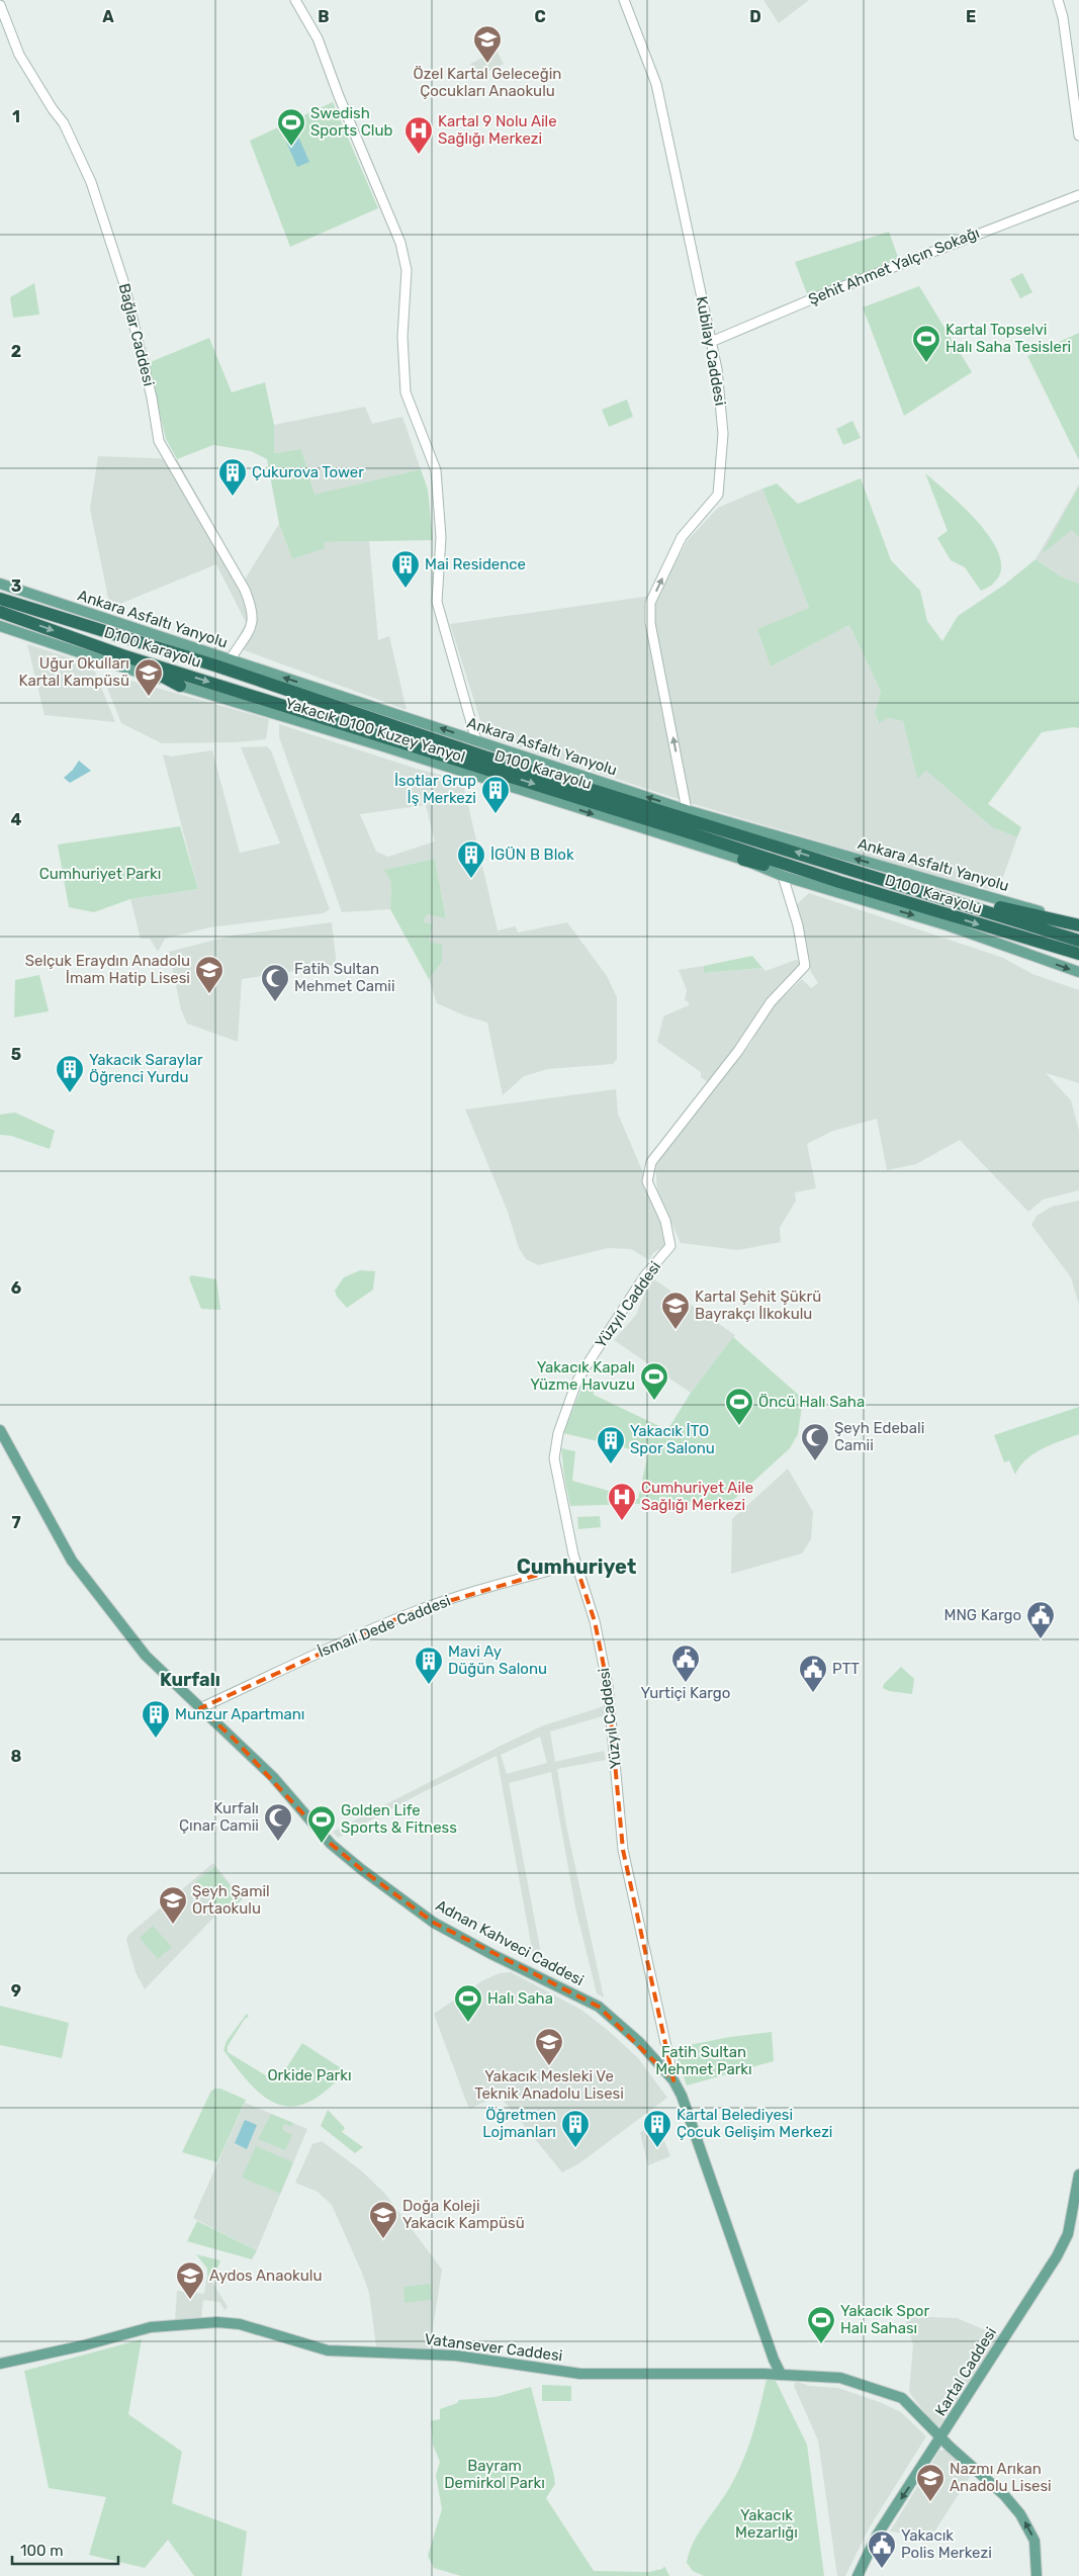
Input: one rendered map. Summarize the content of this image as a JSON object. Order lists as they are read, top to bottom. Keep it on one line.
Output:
{"streets":{"highway":["D100 Karayolu"],"main road":["Ankara Asfaltı Yanyolu","Yakacık D100 Kuzey Yanyol","Adnan Kahveci Caddesi","Vatansever Caddesi","Kartal Caddesi"],"street":["Şehit Ahmet Yalçın Sokağı","Bağlar Caddesi","Kubilay Caddesi","Yüzyıl Caddesi","İsmail Dede Caddesi"]},"crossings":[["Şehit Ahmet Yalçın Sokağı","Kubilay Caddesi"],["Bağlar Caddesi","Ankara Asfaltı Yanyolu"],["Kubilay Caddesi","Ankara Asfaltı Yanyolu"],["Yüzyıl Caddesi","İsmail Dede Caddesi"],["Yüzyıl Caddesi","Adnan Kahveci Caddesi"],["İsmail Dede Caddesi","Adnan Kahveci Caddesi"],["Adnan Kahveci Caddesi","Vatansever Caddesi"],["Vatansever Caddesi","Kartal Caddesi"]],"one_way":["Kubilay Caddesi","Yakacık D100 Kuzey Yanyol","Kartal Caddesi"],"districts":["Cumhuriyet","Kurfalı"],"parks":["Cumhuriyet Parkı","Fatih Sultan Mehmet Parkı","Orkide Parkı","Bayram Demirkol Parkı","Yakacık Mezarlığı"],"places":{"school or university":["Özel Kartal Geleceğin Çocukları Anaokulu","Uğur Okulları Kartal Kampüsü","Selçuk Eraydın Anadolu İmam Hatip Lisesi","Kartal Şehit Şükrü Bayrakçı İlkokulu","Şeyh Şamil Ortaokulu","Yakacık Mesleki Ve Teknik Anadolu Lisesi","Doğa Koleji Yakacık Kampüsü","Aydos Anaokulu","Nazmı Arıkan Anadolu Lisesi"],"sports":["Swedish Sports Club","Kartal Topselvi Halı Saha Tesisleri","Yakacık Kapalı Yüzme Havuzu","Öncü Halı Saha","Golden Life Sports & Fitness","Halı Saha","Yakacık Spor Halı Sahası"],"hospital":["Kartal 9 Nolu Aile Sağlığı Merkezi","Cumhuriyet Aile Sağlığı Merkezi"],"building":["Çukurova Tower","Mai Residence","İsotlar Grup İş Merkezi","İGÜN B Blok","Yakacık Saraylar Öğrenci Yurdu","Yakacık İTO Spor Salonu","Mavi Ay Düğün Salonu","Munzur Apartmanı","Öğretmen Lojmanları","Kartal Belediyesi Çocuk Gelişim Merkezi"],"mosque":["Fatih Sultan Mehmet Camii","Şeyh Edebali Camii","Kurfalı Çınar Camii"],"public building":["MNG Kargo","Yurtiçi Kargo","PTT","Yakacık Polis Merkezi"]},"scale_bar":"100 m","grid":{"columns":["A","B","C","D","E"],"rows":["1","2","3","4","5","6","7","8","9"]}}
